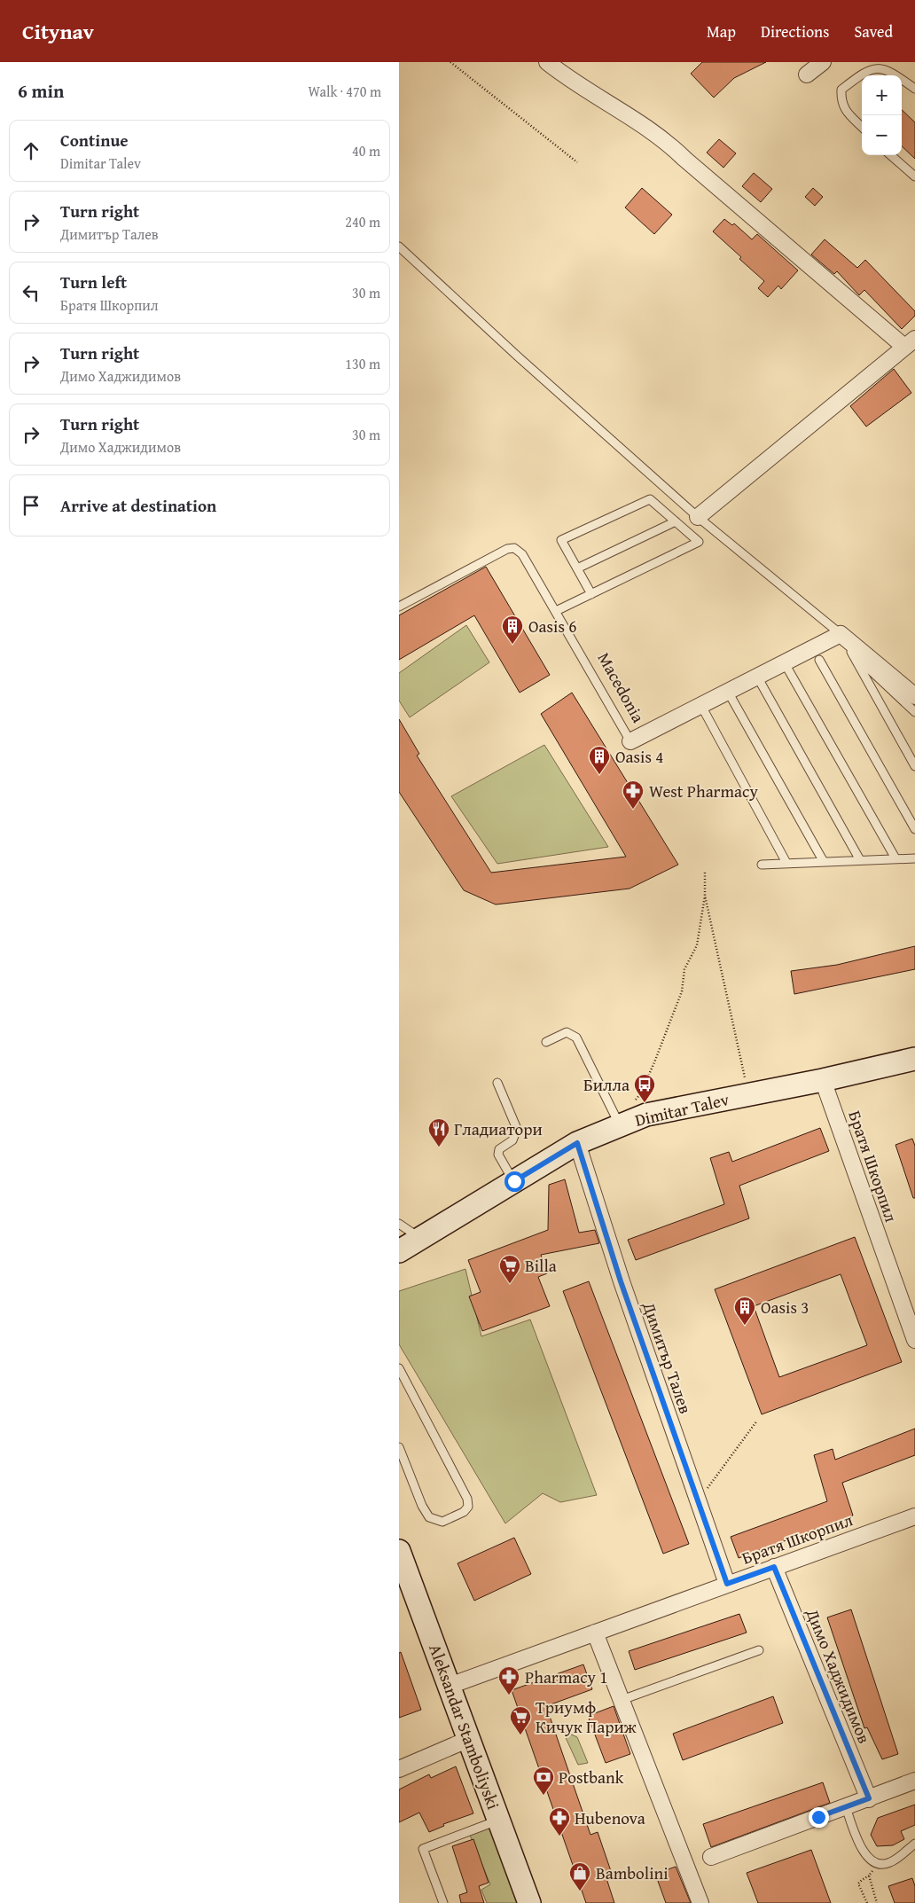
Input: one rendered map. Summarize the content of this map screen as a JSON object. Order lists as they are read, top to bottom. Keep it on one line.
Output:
{"streets":{"street":["Macedonia","Dimitar Talev","Братя Шкорпил","Димитър Талев","Димо Хаджидимов","Aleksandar Stamboliyski"]},"crossings":[["Dimitar Talev","Братя Шкорпил"],["Dimitar Talev","Димитър Талев"],["Братя Шкорпил","Димитър Талев"],["Братя Шкорпил","Димо Хаджидимов"],["Братя Шкорпил","Aleksandar Stamboliyski"]],"places":{"building":["Oasis 6","Oasis 4","Oasis 3"],"pharmacy":["West Pharmacy","Pharmacy 1","Hubenova"],"bus stop":["Билла"],"restaurant":["Гладиатори"],"supermarket":["Billa","Триумф Кичук Париж"],"bank":["Postbank"],"shop":["Bambolini"]},"page":{"header":"Citynav","nav":["Map","Directions","Saved"],"heading":["6 min","Walk · 470 m"],"map_buttons":["+","−"],"list":[["Continue","Dimitar Talev","40 m"],["Turn right","Димитър Талев","240 m"],["Turn left","Братя Шкорпил","30 m"],["Turn right","Димо Хаджидимов","130 m"],["Turn right","Димо Хаджидимов","30 m"],"Arrive at destination"]}}
